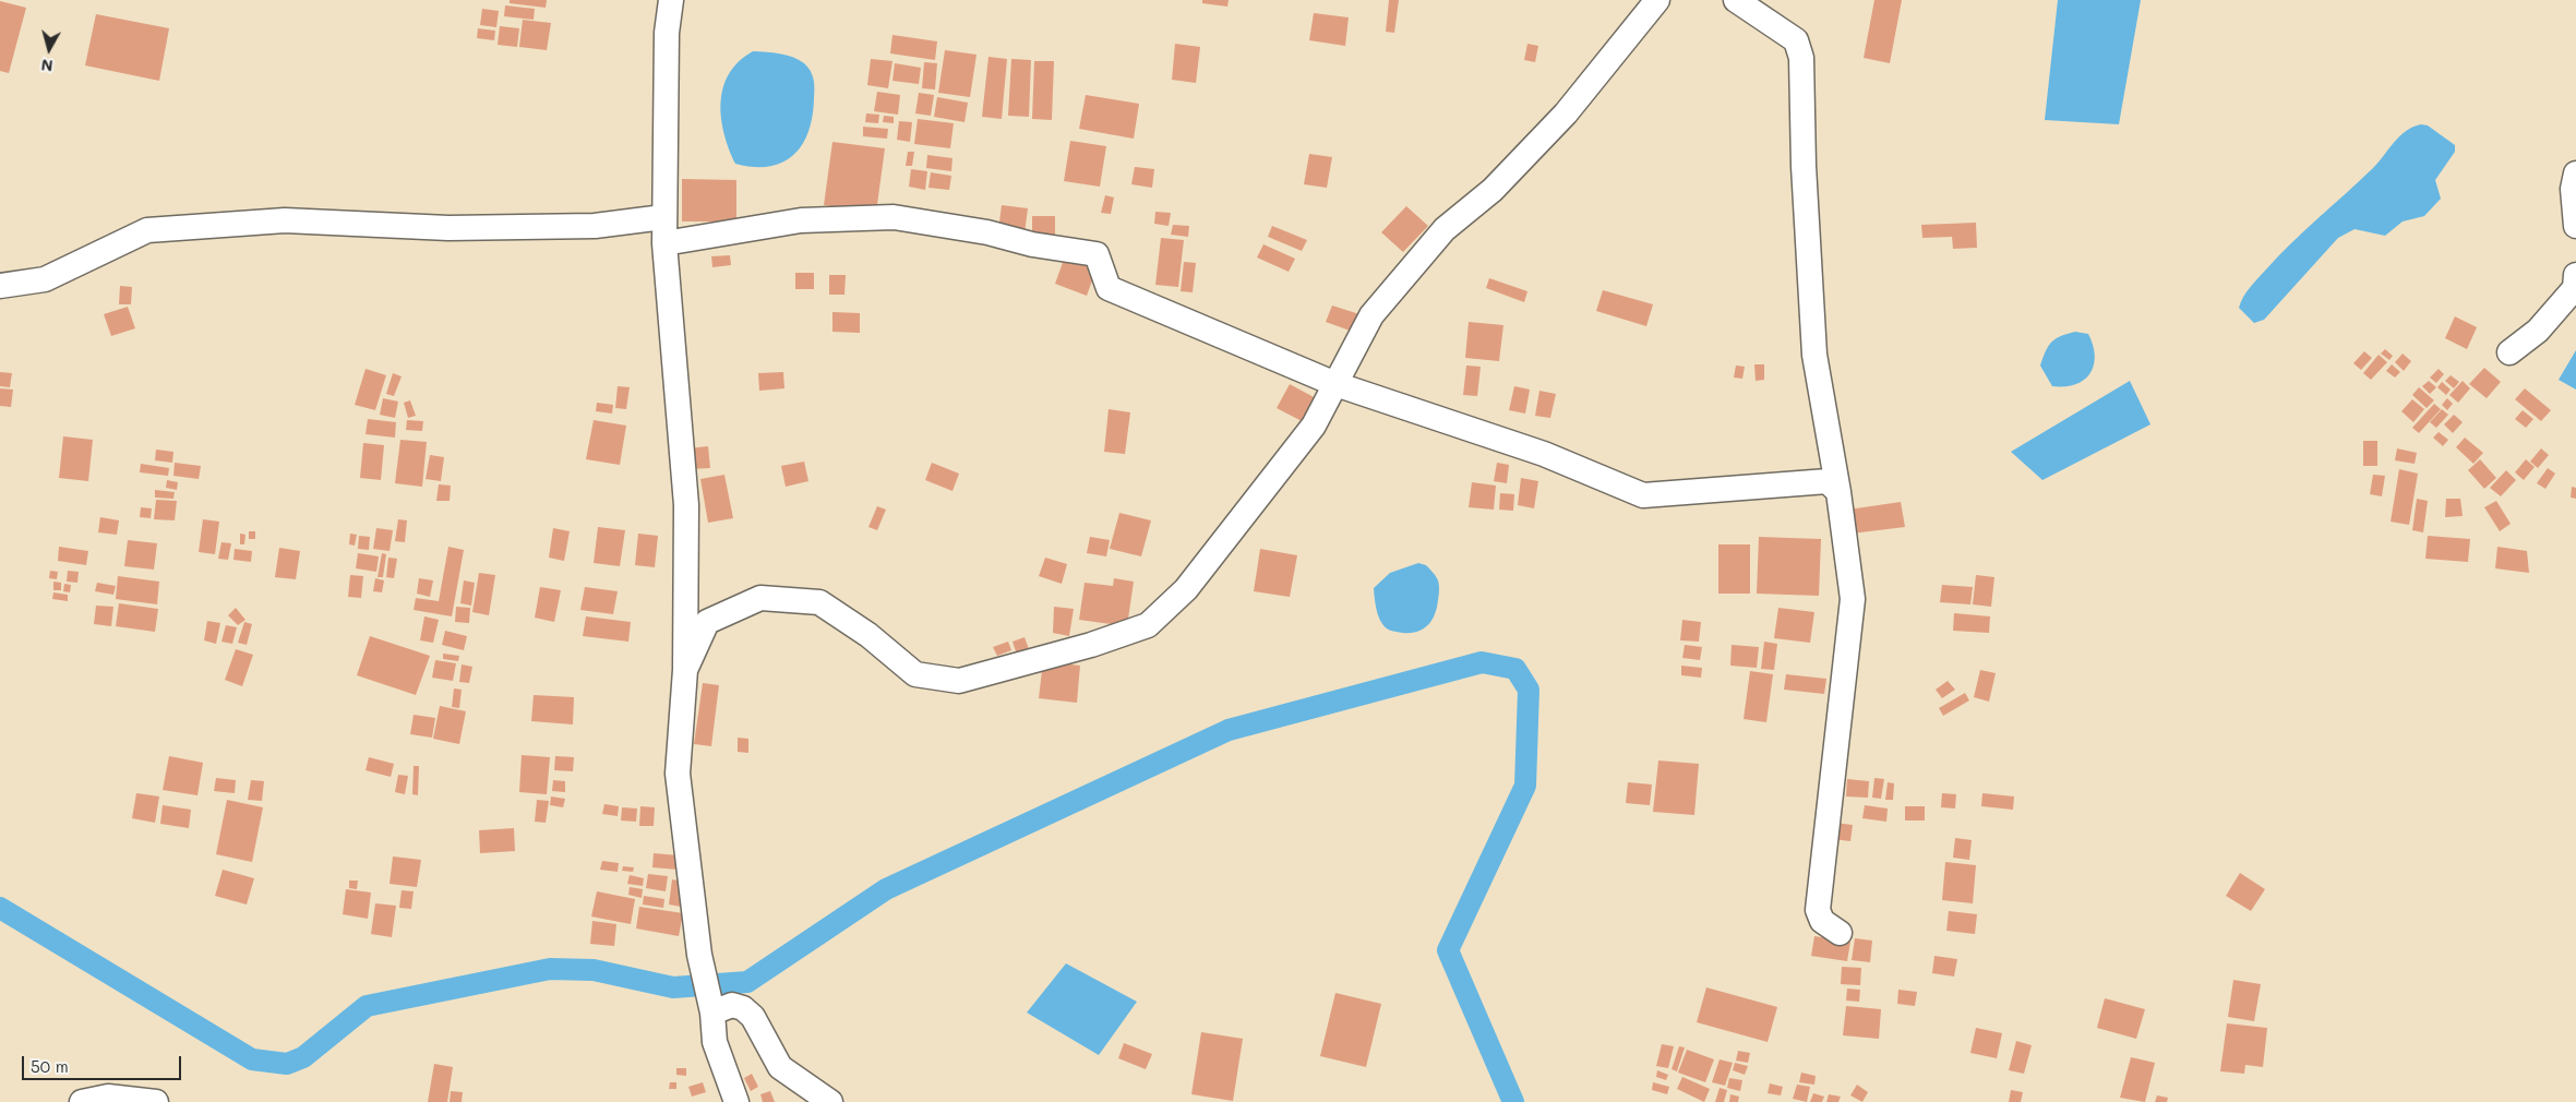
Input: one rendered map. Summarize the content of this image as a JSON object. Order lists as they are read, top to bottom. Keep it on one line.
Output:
{"scale_bar":"50 m","north":"bottom"}
